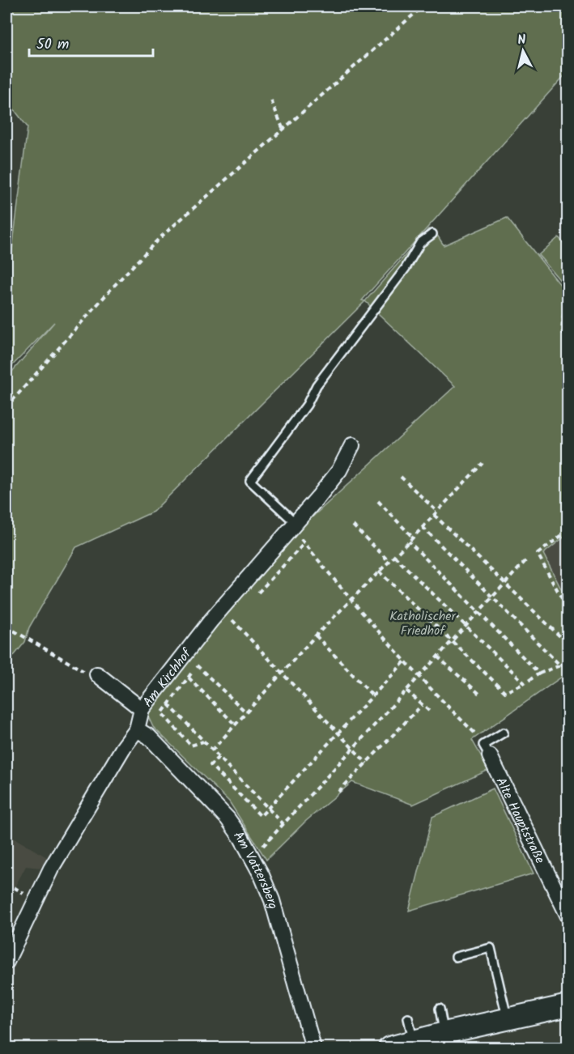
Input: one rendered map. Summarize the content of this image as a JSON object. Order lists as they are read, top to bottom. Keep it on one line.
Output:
{"streets":{"street":["Am Kirchhof","Alte Hauptstraße","Am Vattersberg"]},"crossings":[["Am Kirchhof","Am Vattersberg"]],"parks":["Katholischer Friedhof"],"scale_bar":"50 m","north":"top"}
